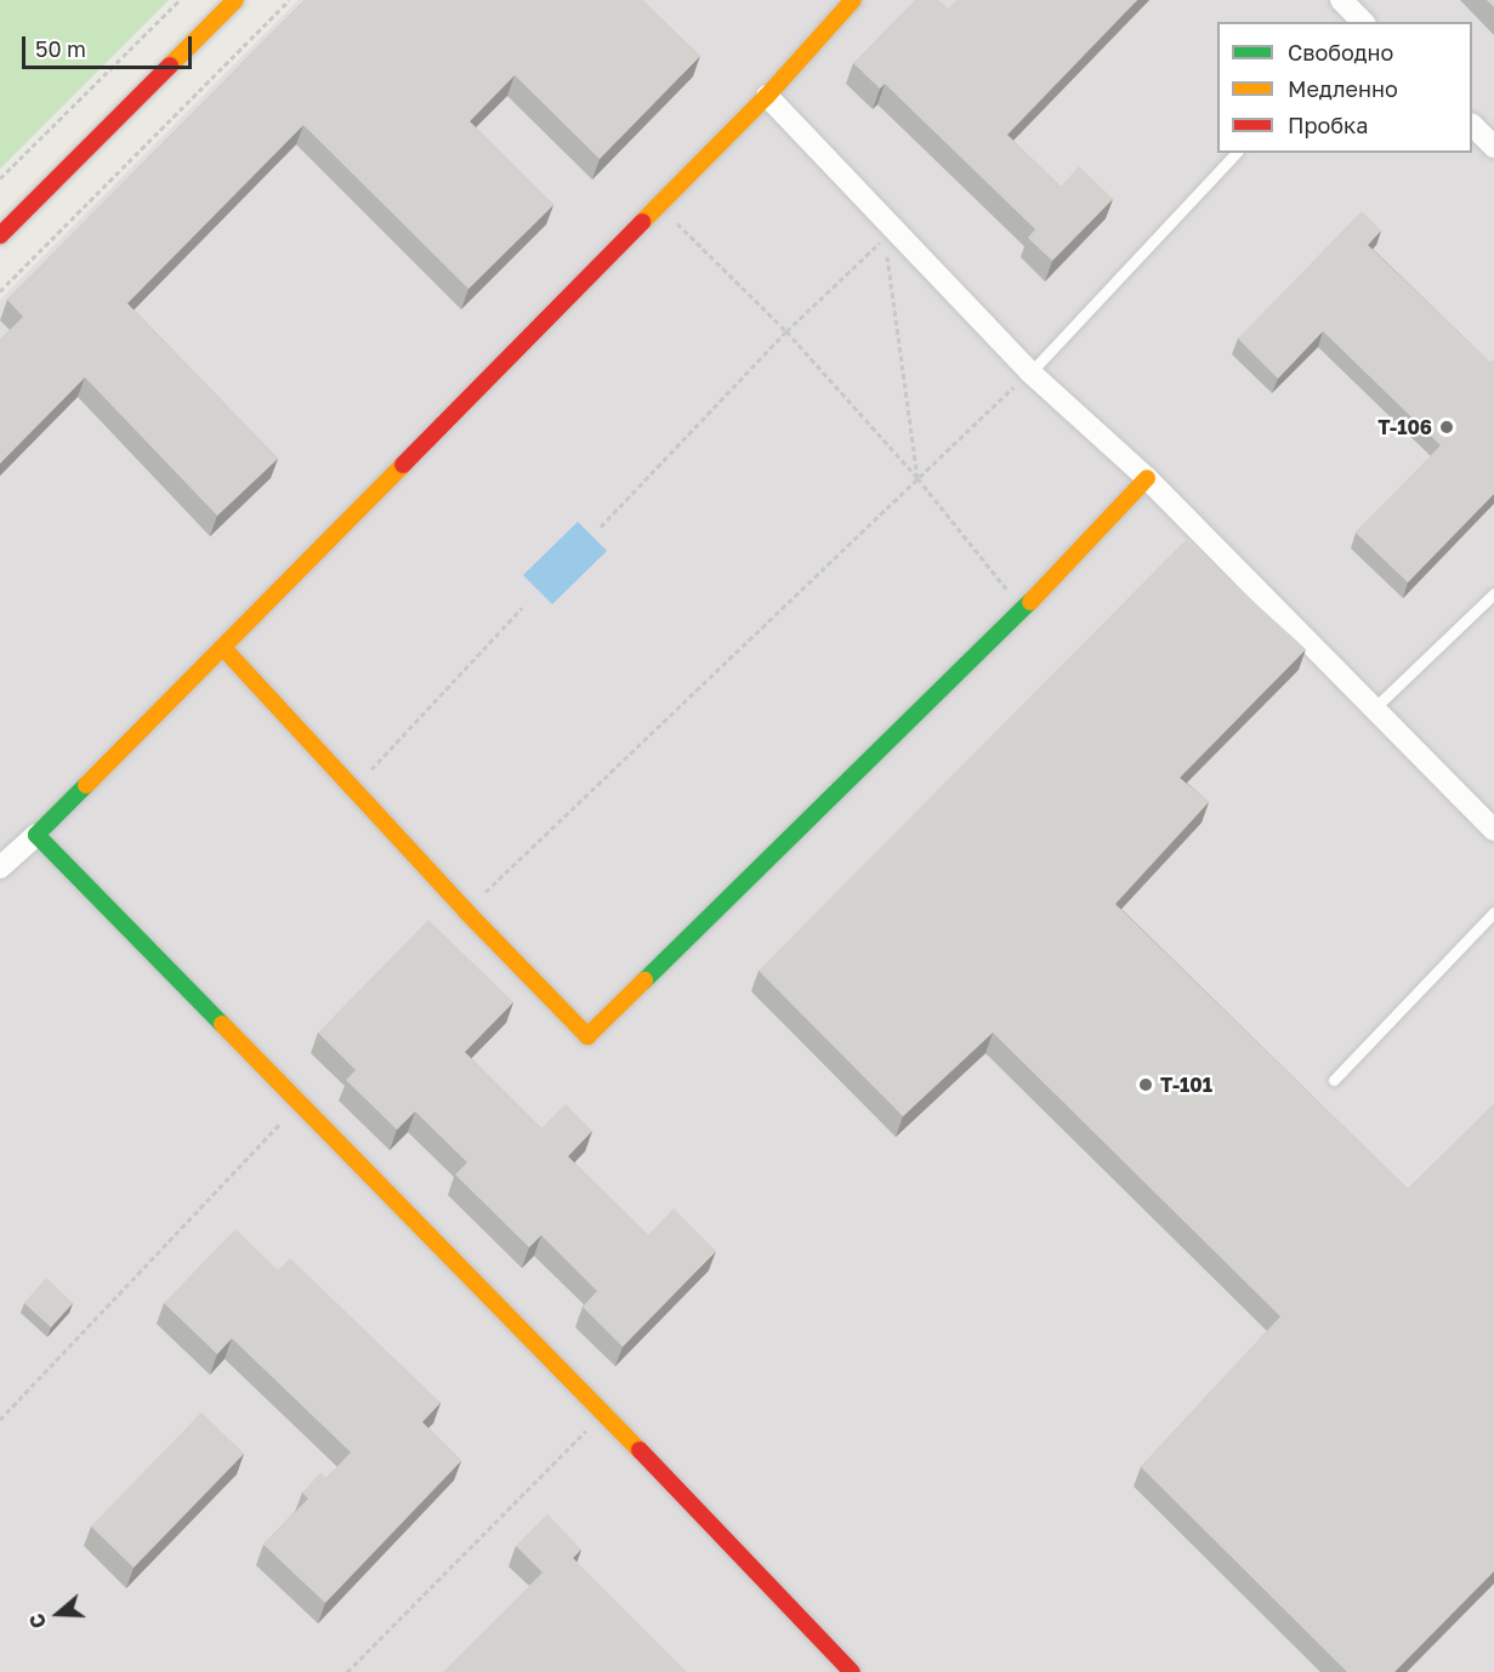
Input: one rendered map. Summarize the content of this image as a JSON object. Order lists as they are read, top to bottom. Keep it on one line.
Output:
{"places":["Т-106","Т-101"],"legend":["Свободно","Медленно","Пробка"],"scale_bar":"50 m","north":"left"}
